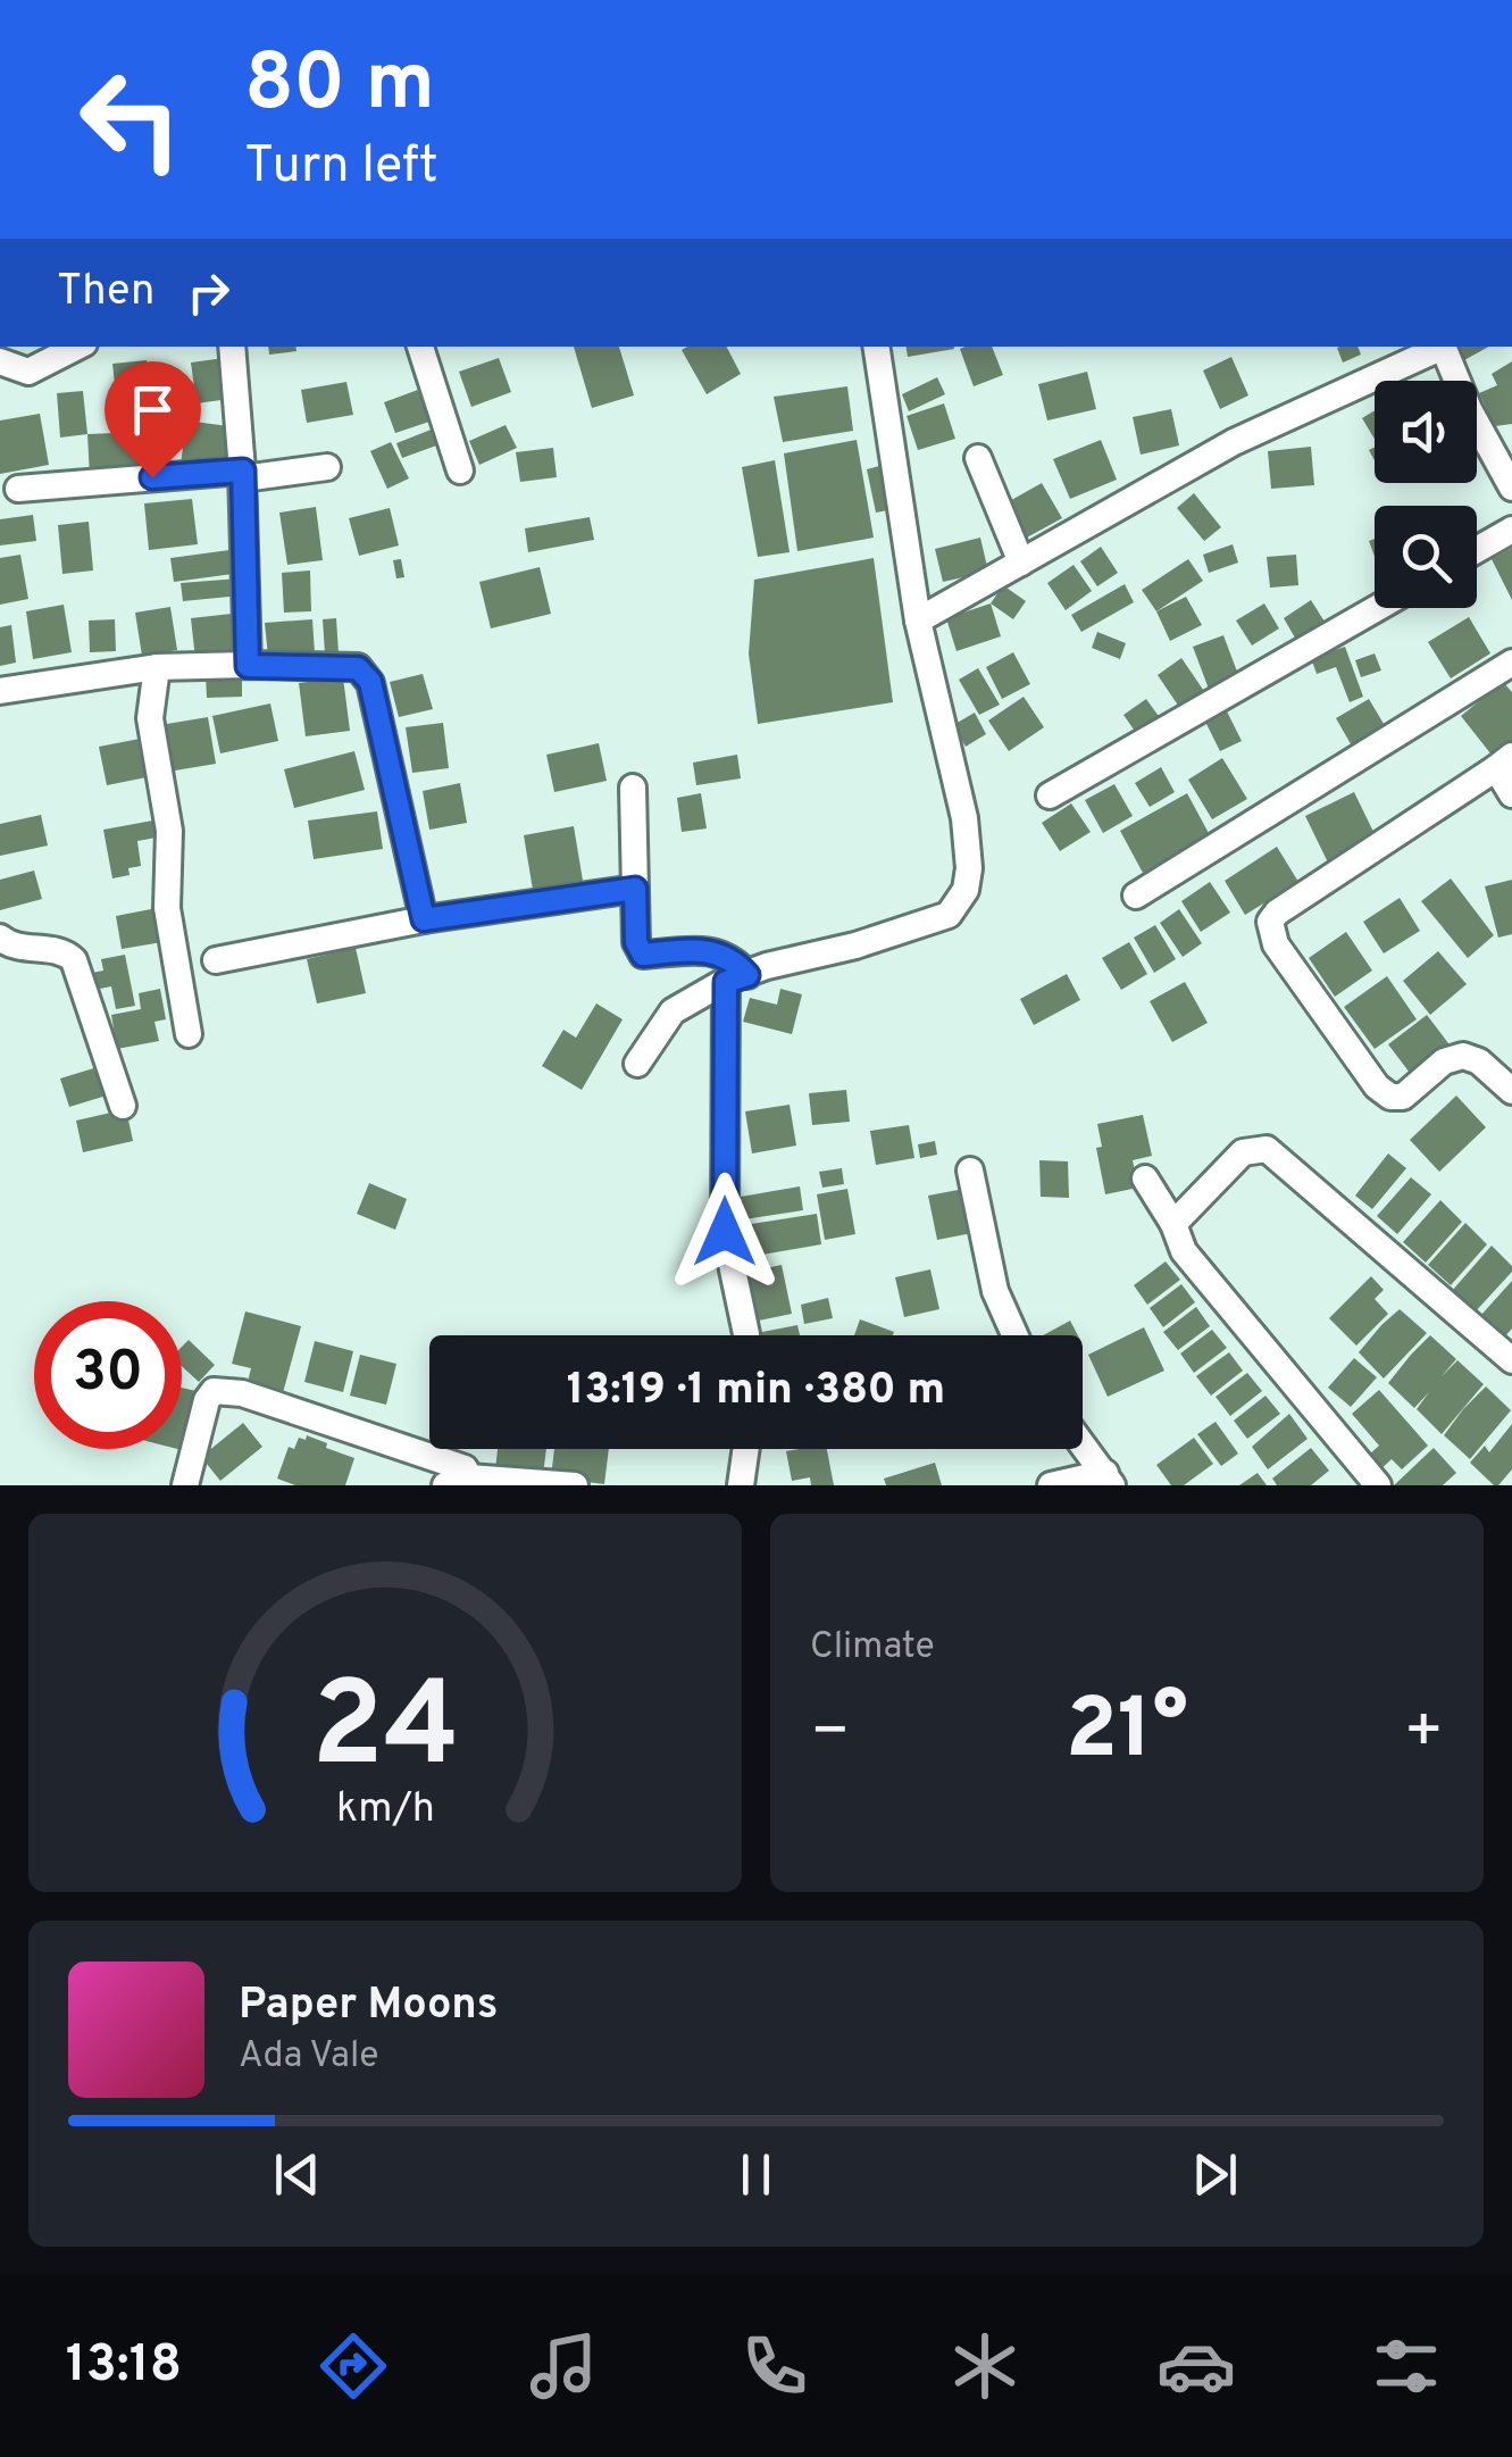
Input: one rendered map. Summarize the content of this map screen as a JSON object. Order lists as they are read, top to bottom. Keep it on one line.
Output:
{"page":{"turn":["80 m","Turn left"],"then":"Then","limit":"30","trip":"13:19 · 1 min · 380 m","tile":"Climate","heat":["−","21°","+"],"song":["Paper Moons","Ada Vale"],"tabs":"13:18","gauge":["24","km/h"]}}
